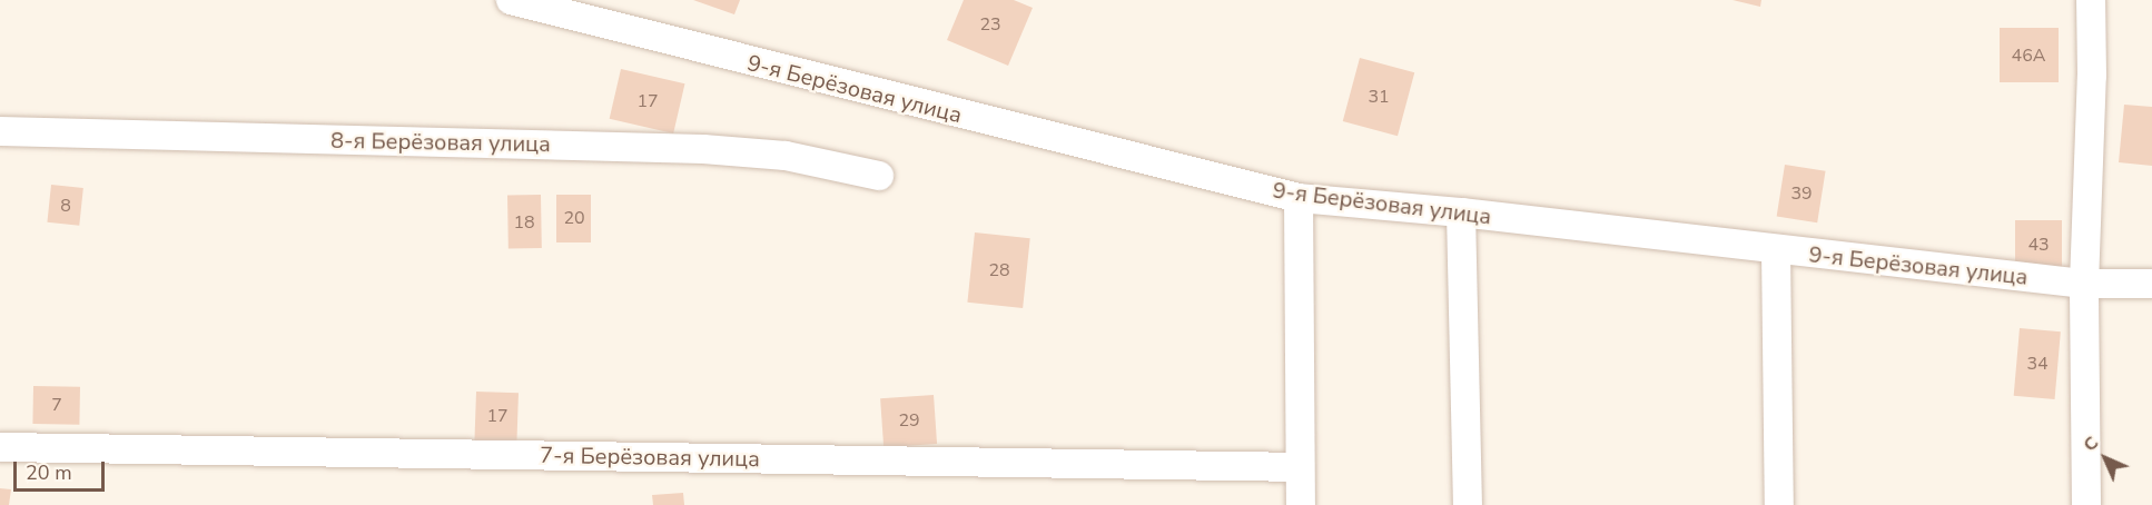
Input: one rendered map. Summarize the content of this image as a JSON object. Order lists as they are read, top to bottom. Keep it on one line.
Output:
{"streets":{"street":["9-я Берёзовая улица","8-я Берёзовая улица","7-я Берёзовая улица"]},"house_numbers":["23","46А","31","17","39","8","20","18","43","28","34","7","17","29"],"scale_bar":"20 m","north":"top left"}
